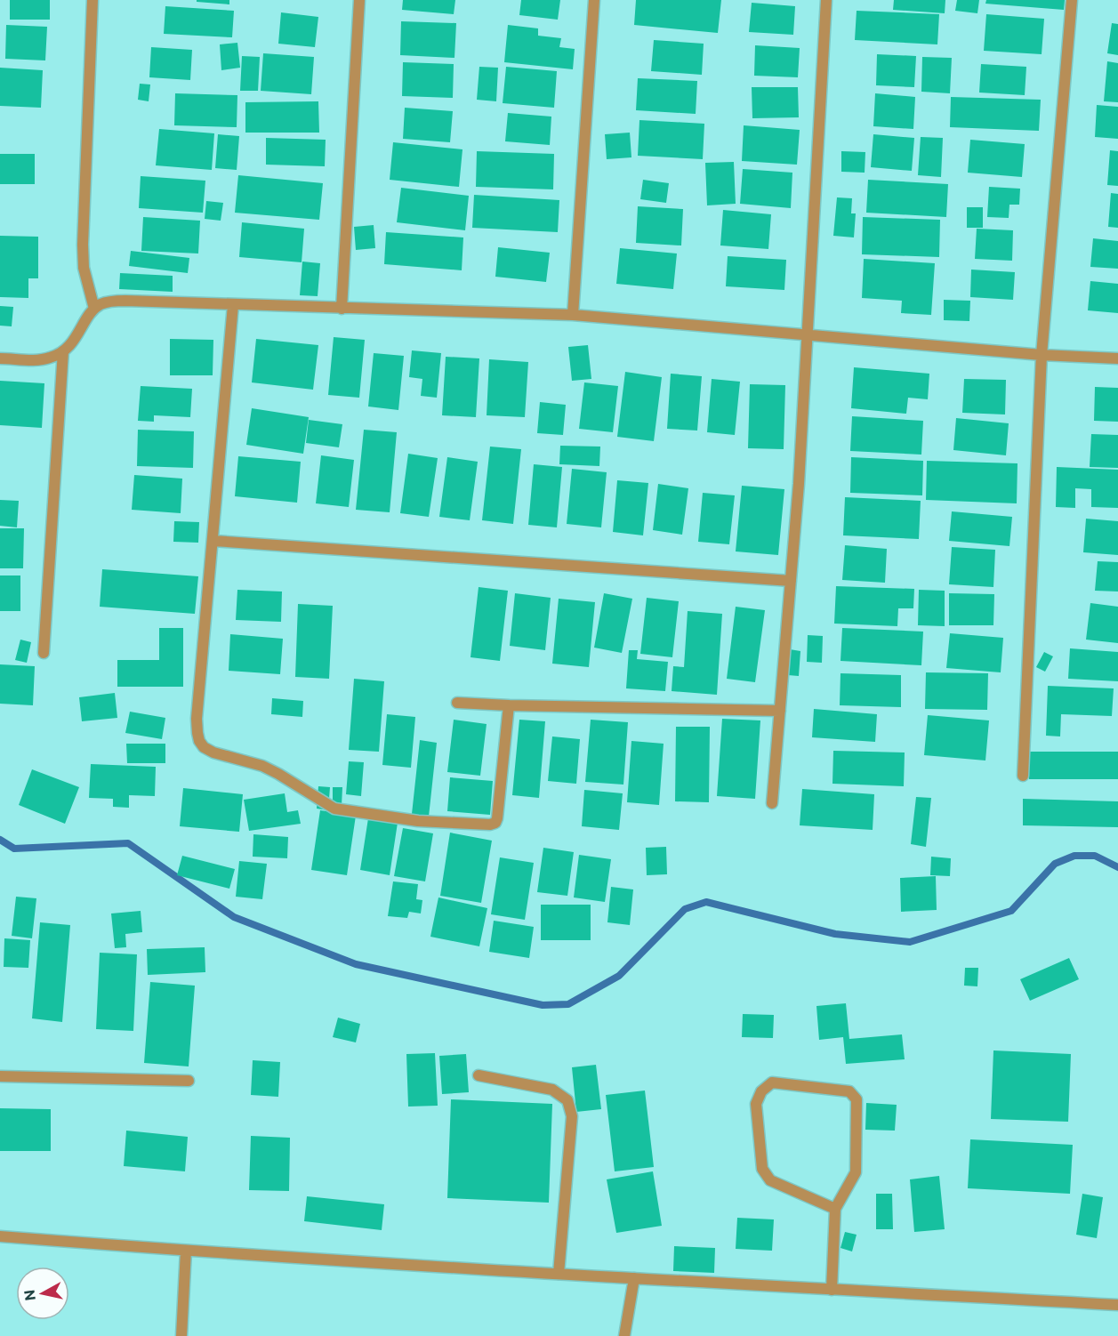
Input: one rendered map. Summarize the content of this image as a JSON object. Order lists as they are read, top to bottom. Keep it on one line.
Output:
{"north":"left"}
